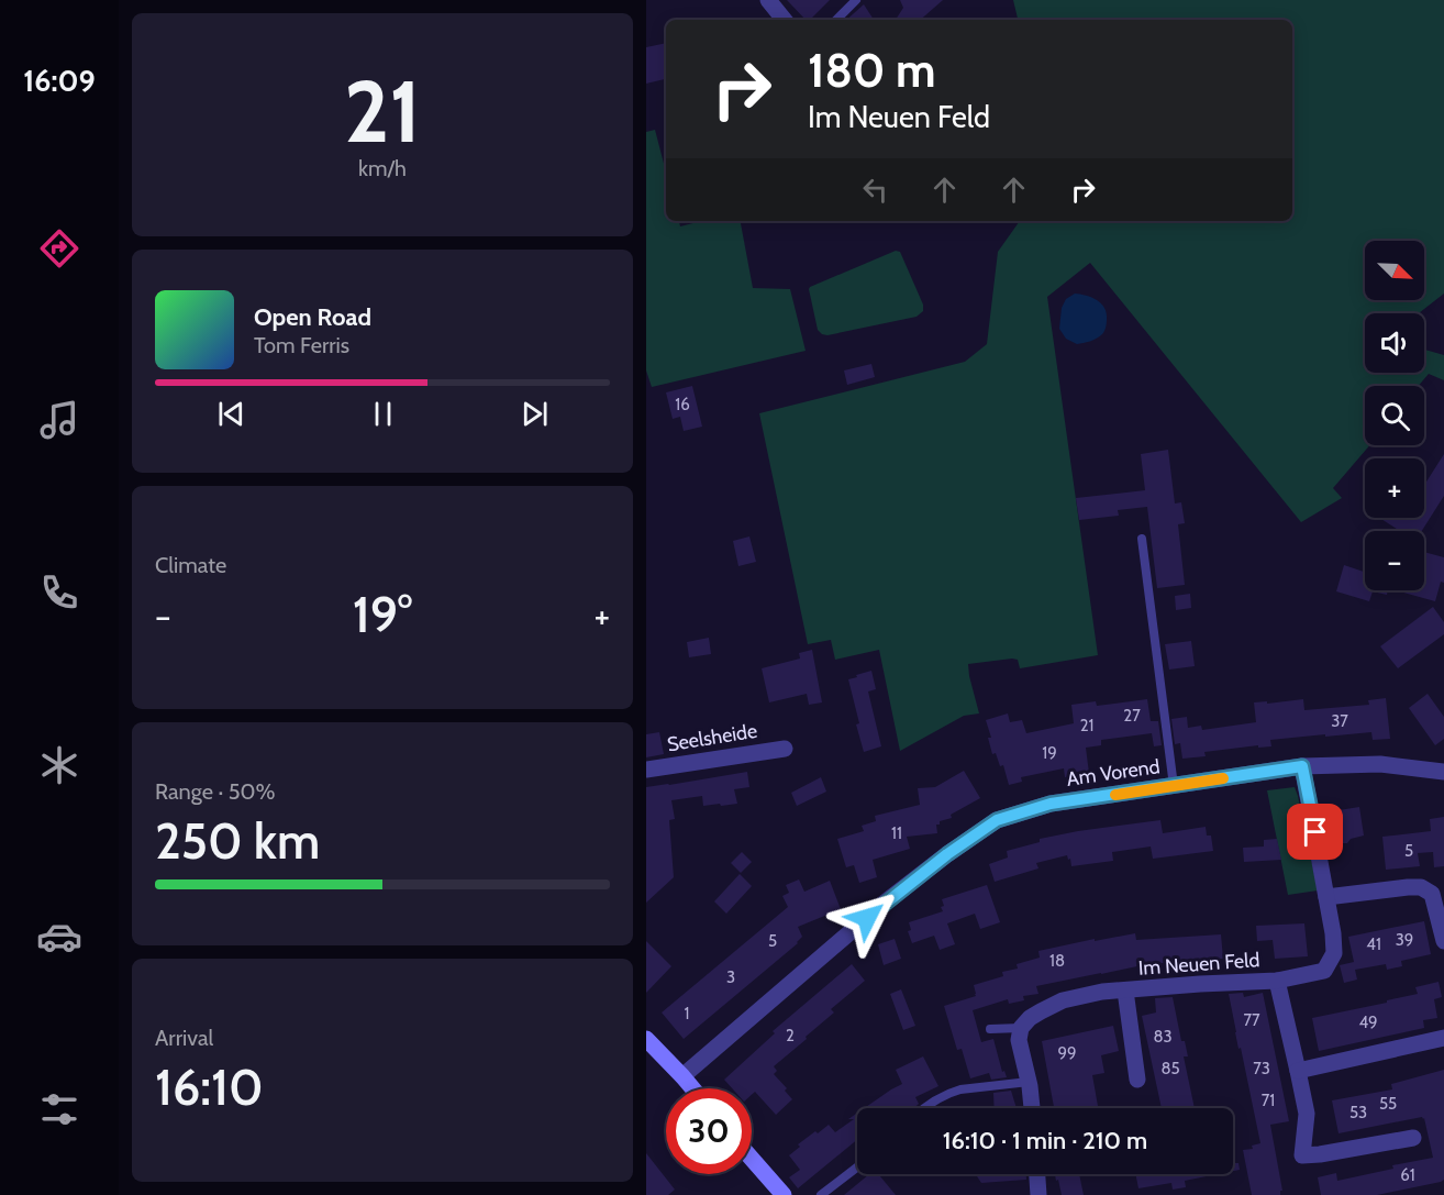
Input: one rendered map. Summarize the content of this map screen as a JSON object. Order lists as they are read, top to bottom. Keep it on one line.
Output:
{"streets":{"street":["Seelsheide","Am Vorend","Im Neuen Feld"]},"crossings":[["Am Vorend","Im Neuen Feld"]],"house_numbers":["16","27","37","21","19","11","5","39","5","41","18","3","1","77","49","2","83","99","85","73","71","55","53","61"],"north":"bottom right","page":{"tabs":"16:09","tile":[["21","km/h"],"Climate",["Range · 50%","250 km"],["Arrival","16:10"]],"turn":["180 m","Im Neuen Feld"],"map_buttons":["+","−"],"song":["Open Road","Tom Ferris"],"heat":["−","19°","+"],"limit":"30","trip":"16:10 · 1 min · 210 m"}}
